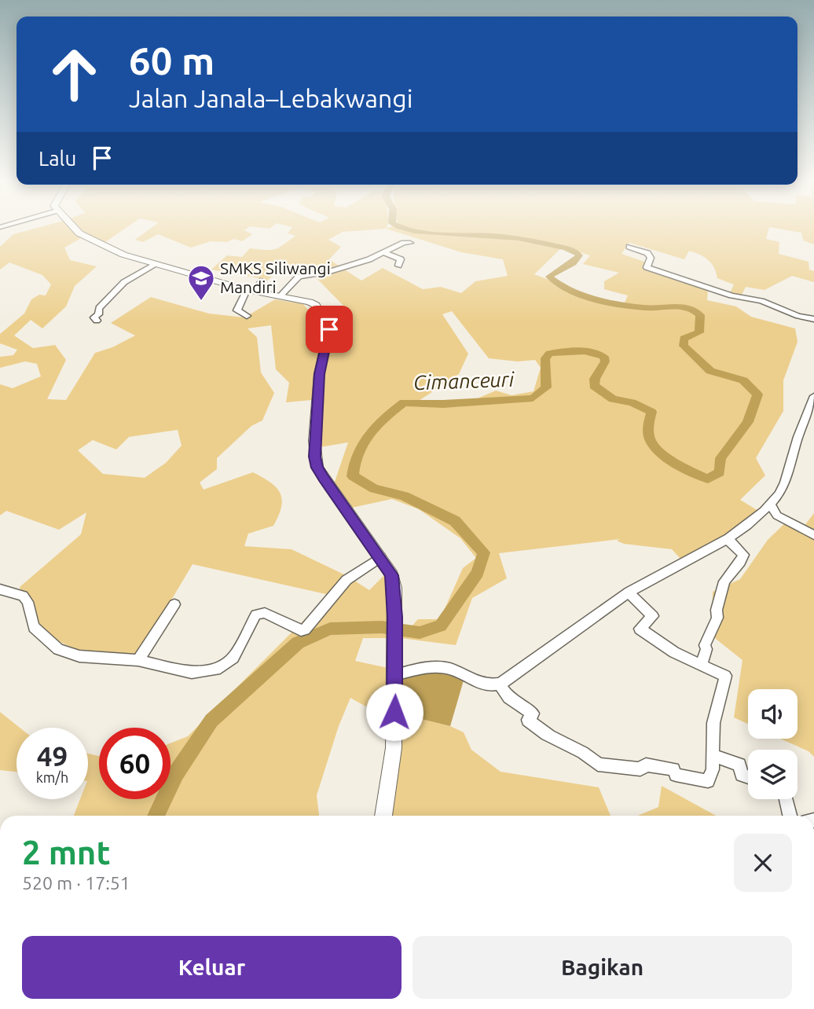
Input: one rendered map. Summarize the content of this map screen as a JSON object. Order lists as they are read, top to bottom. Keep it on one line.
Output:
{"water":["Cimanceuri"],"places":{"school or university":["SMKS Siliwangi Mandiri"]},"page":{"turn":["60 m","Jalan Janala–Lebakwangi"],"then":"Lalu","speed":"49 km/h","limit":"60","heading":["2 mnt","520 m · 17:51"],"buttons":["Keluar","Bagikan"]}}
